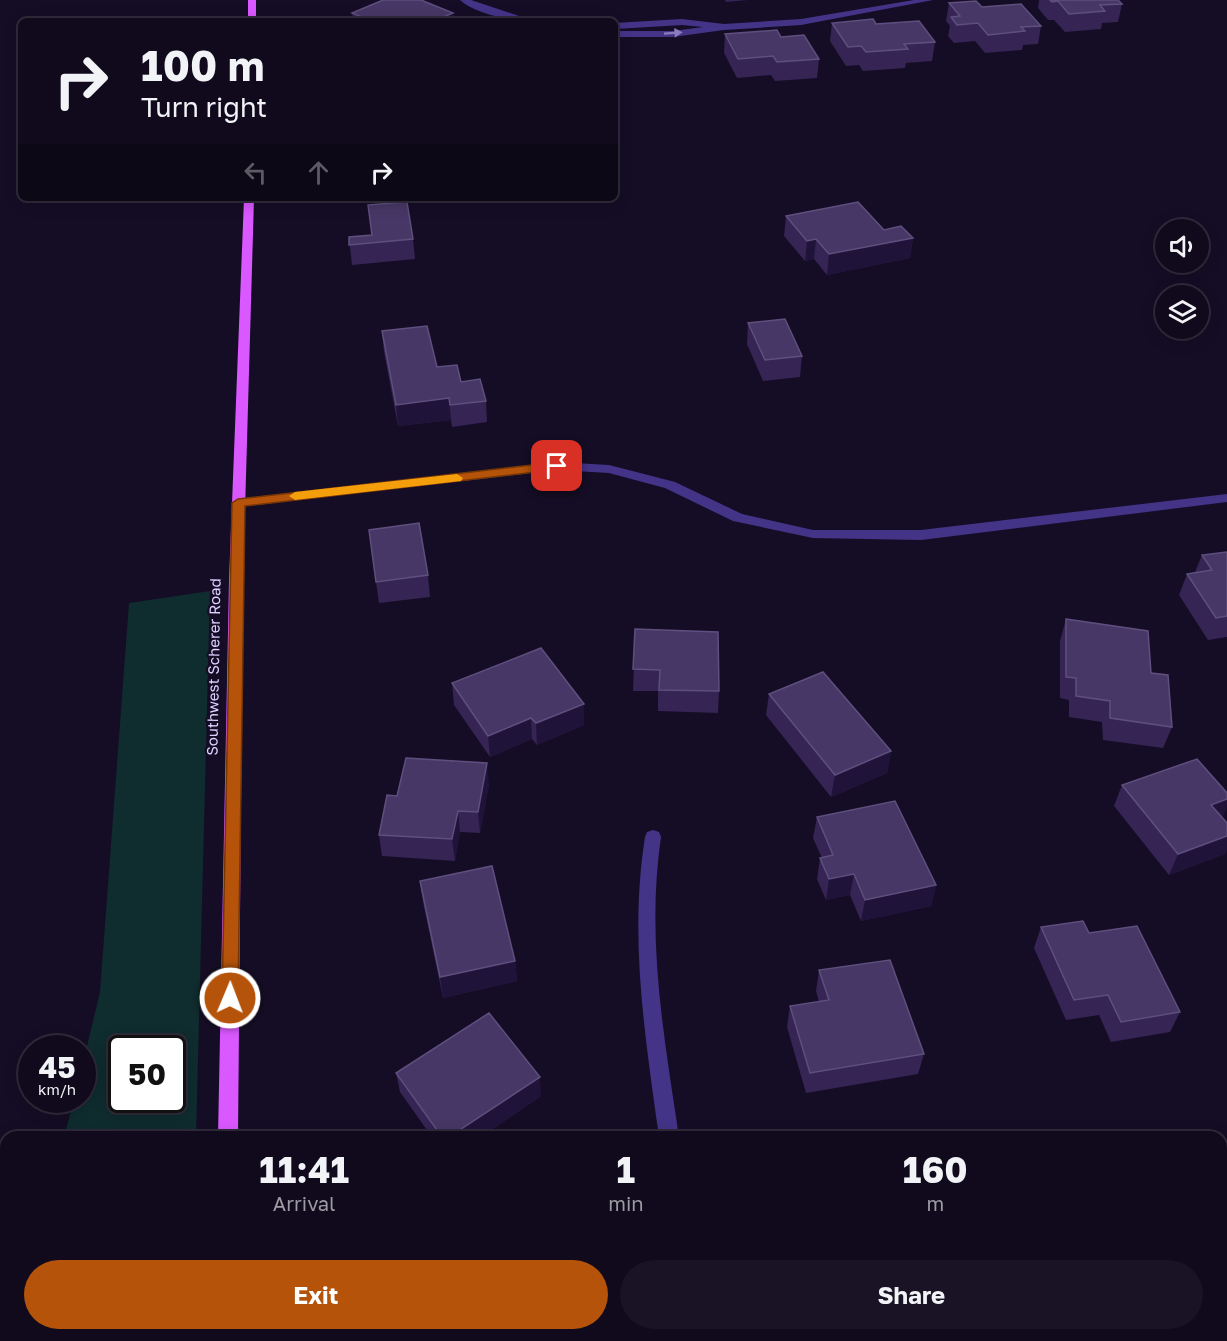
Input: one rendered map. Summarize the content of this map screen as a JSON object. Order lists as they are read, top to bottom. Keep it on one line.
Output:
{"streets":{"main road":["Southwest Scherer Road"]},"page":{"turn":["100 m","Turn right"],"speed":"45 km/h","limit":"50","eta":["11:41","Arrival","1","min","160","m"],"buttons":["Exit","Share"]}}
